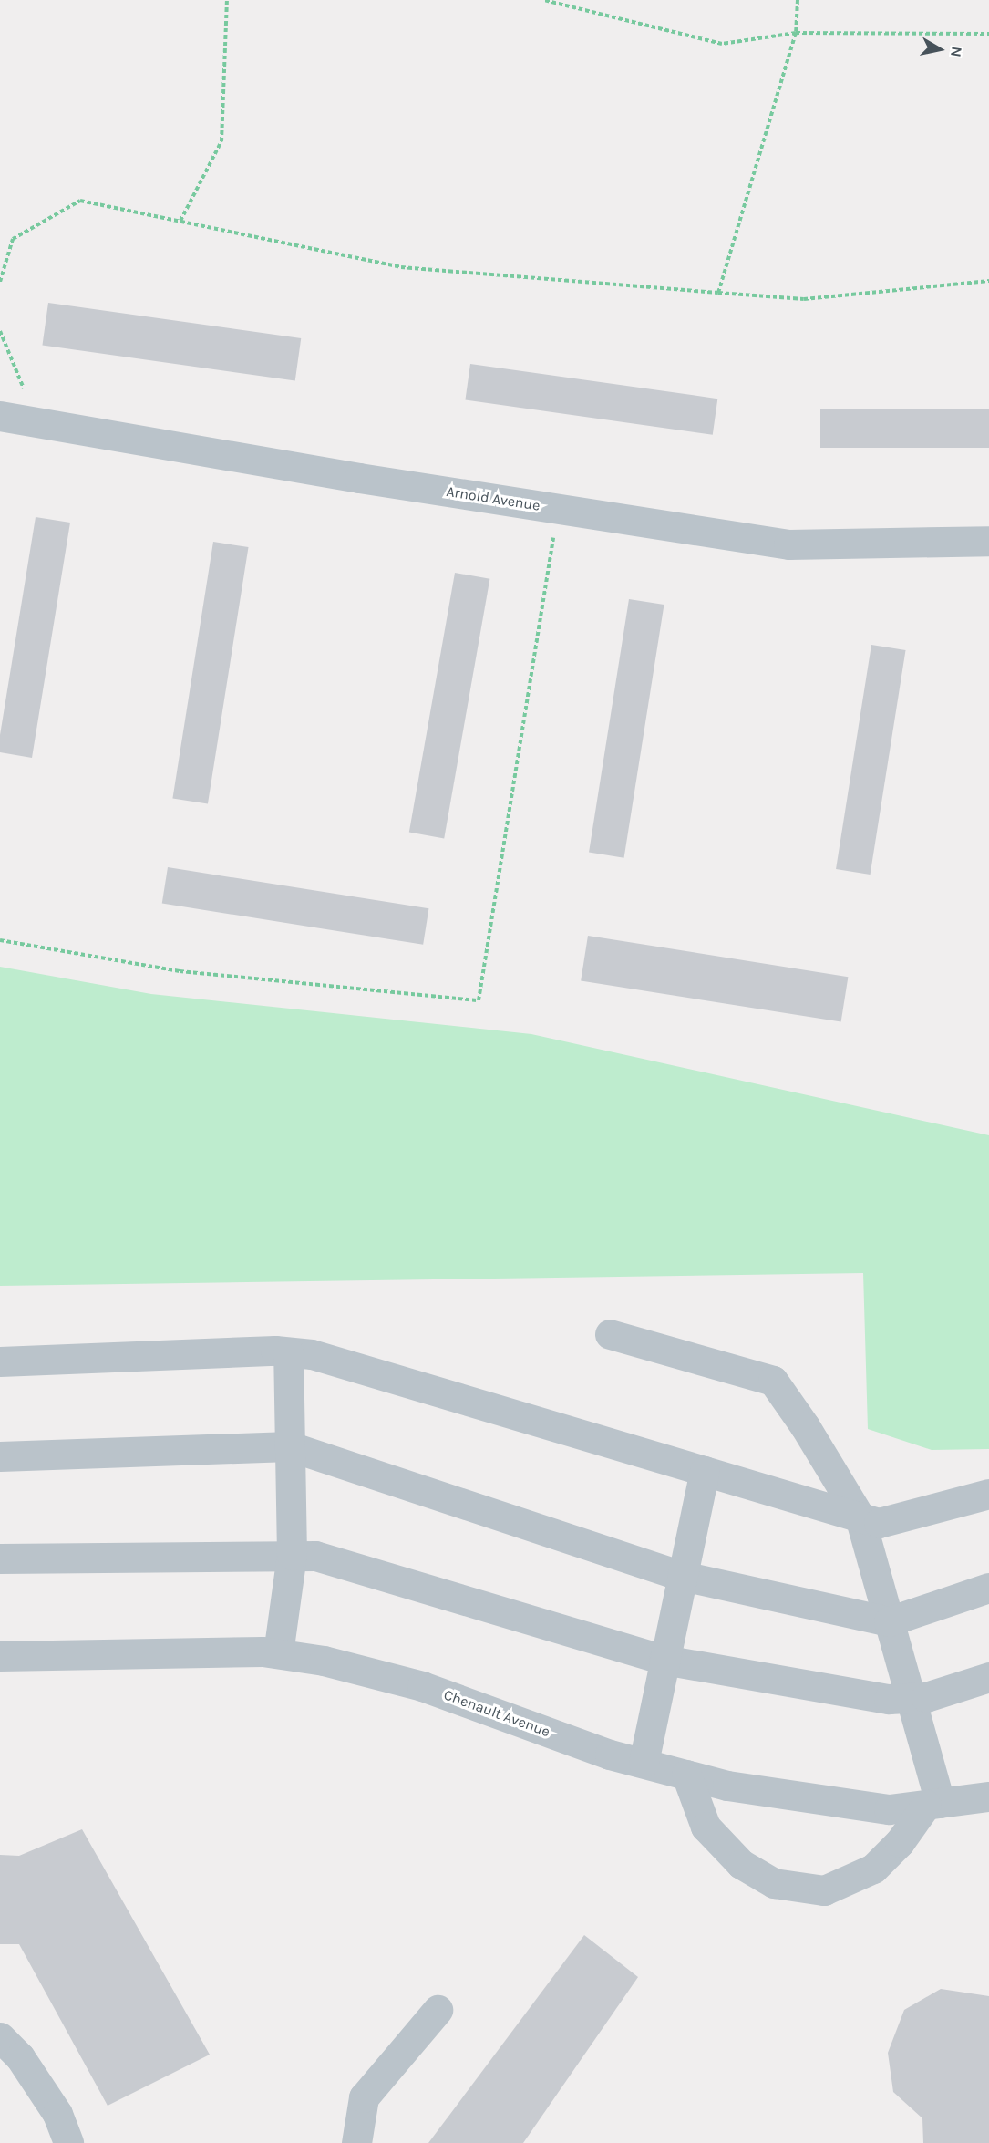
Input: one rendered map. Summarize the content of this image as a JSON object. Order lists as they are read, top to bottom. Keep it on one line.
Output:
{"streets":{"street":["Arnold Avenue","Chenault Avenue"]},"north":"right"}
